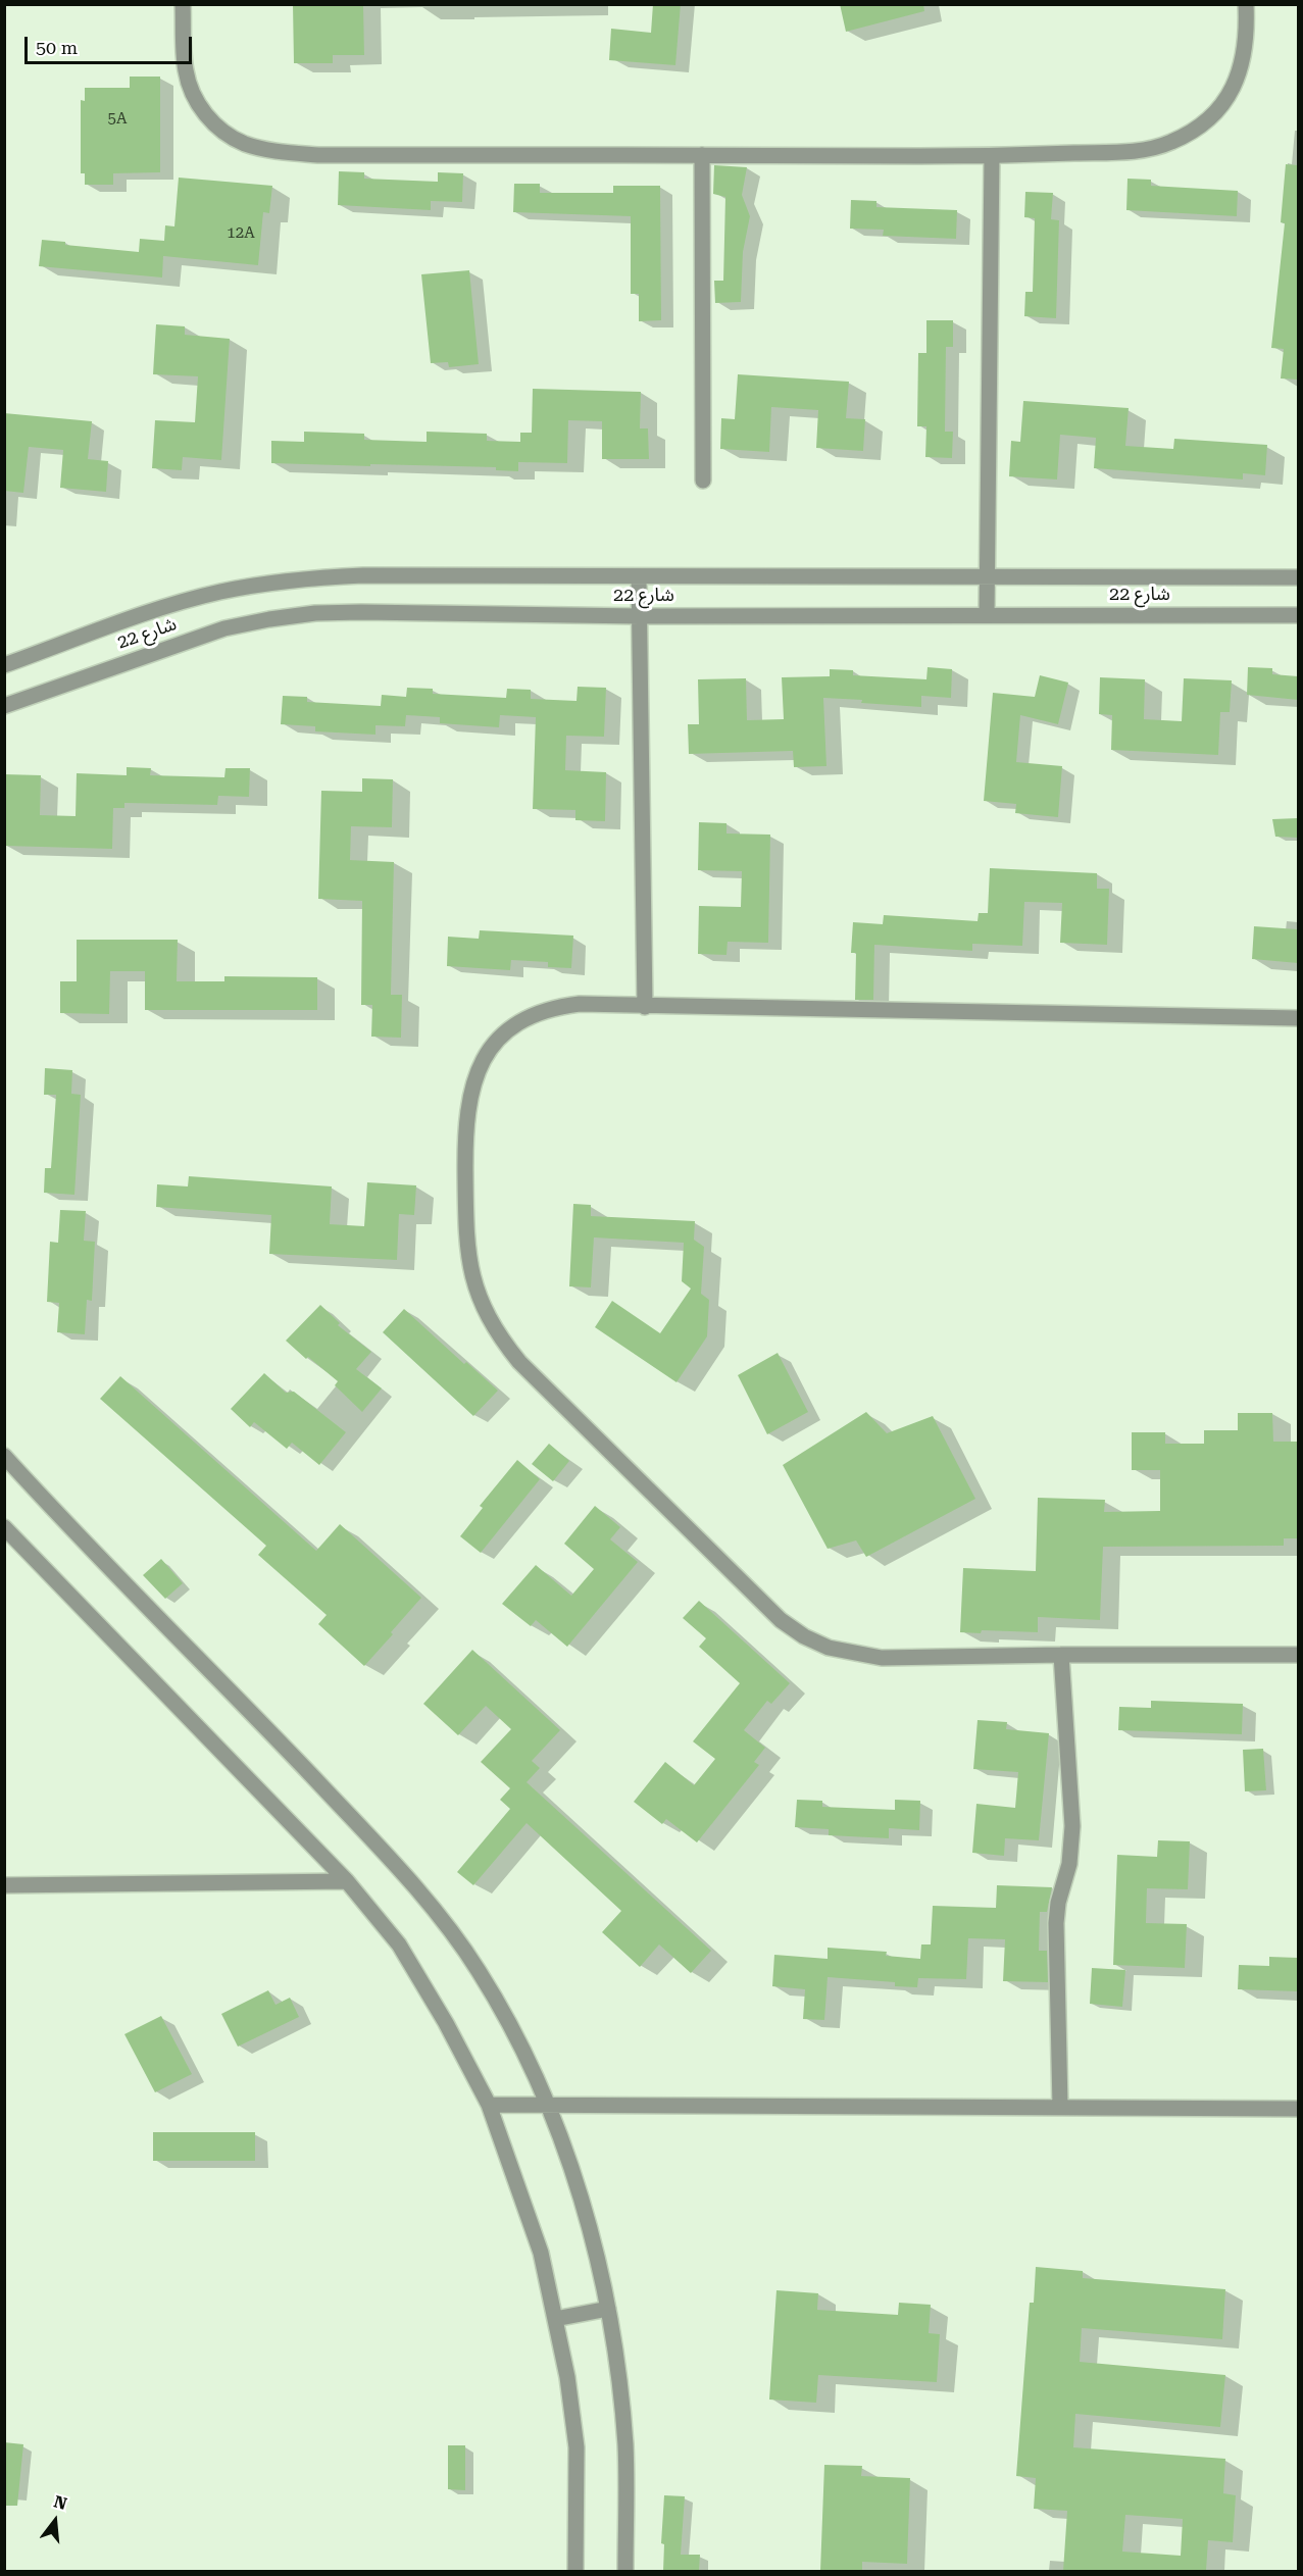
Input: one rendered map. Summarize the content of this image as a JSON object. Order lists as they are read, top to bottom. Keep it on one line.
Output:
{"streets":{"street":["شارع 22"]},"house_numbers":["5A","12A"],"scale_bar":"50 m","north":"top"}
